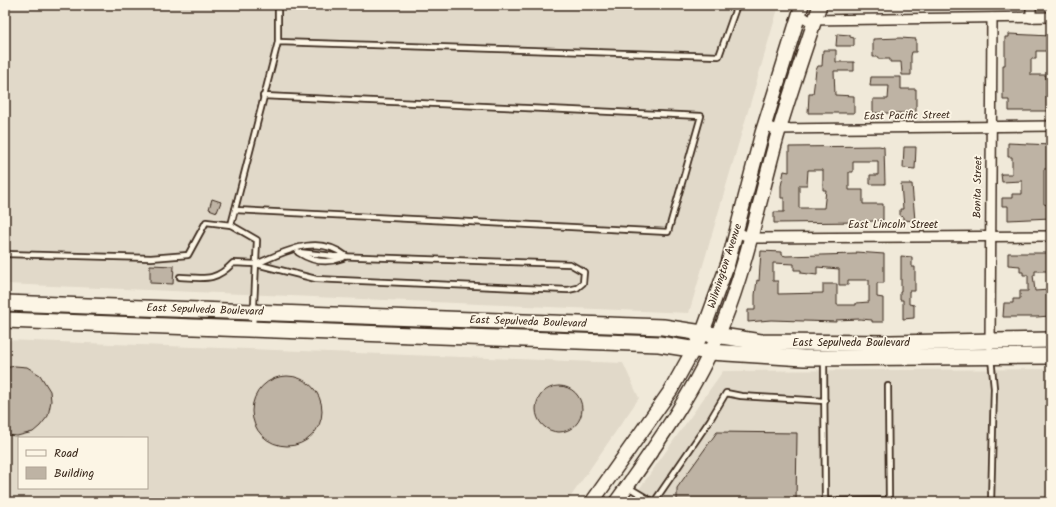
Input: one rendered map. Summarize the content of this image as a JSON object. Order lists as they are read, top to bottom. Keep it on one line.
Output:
{"streets":{"main road":["Wilmington Avenue","East Sepulveda Boulevard"],"street":["East Pacific Street","Bonita Street","East Lincoln Street"]},"crossings":[["East Pacific Street","Bonita Street"],["East Pacific Street","Wilmington Avenue"],["Bonita Street","East Lincoln Street"],["Bonita Street","East Sepulveda Boulevard"],["East Lincoln Street","Wilmington Avenue"],["Wilmington Avenue","East Sepulveda Boulevard"]],"legend":["Road","Building"]}
